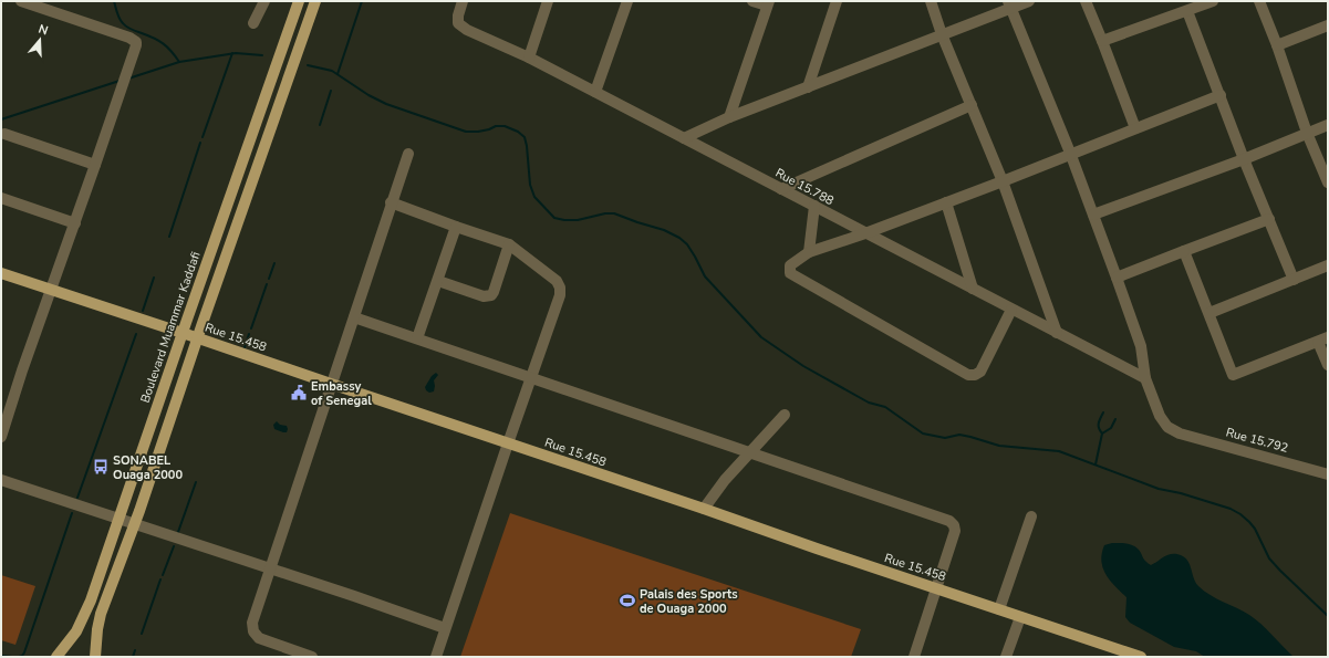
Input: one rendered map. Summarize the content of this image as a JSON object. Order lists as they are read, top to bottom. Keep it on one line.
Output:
{"streets":{"main road":["Boulevard Muammar Kaddafi","Rue 15.458"],"street":["Rue 15.788","Rue 15.792"]},"crossings":[["Rue 15.788","Rue 15.792"],["Boulevard Muammar Kaddafi","Rue 15.458"]],"places":{"public building":["Embassy of Senegal"],"bus stop":["SONABEL Ouaga 2000"],"sports":["Palais des Sports de Ouaga 2000"]},"north":"top"}
